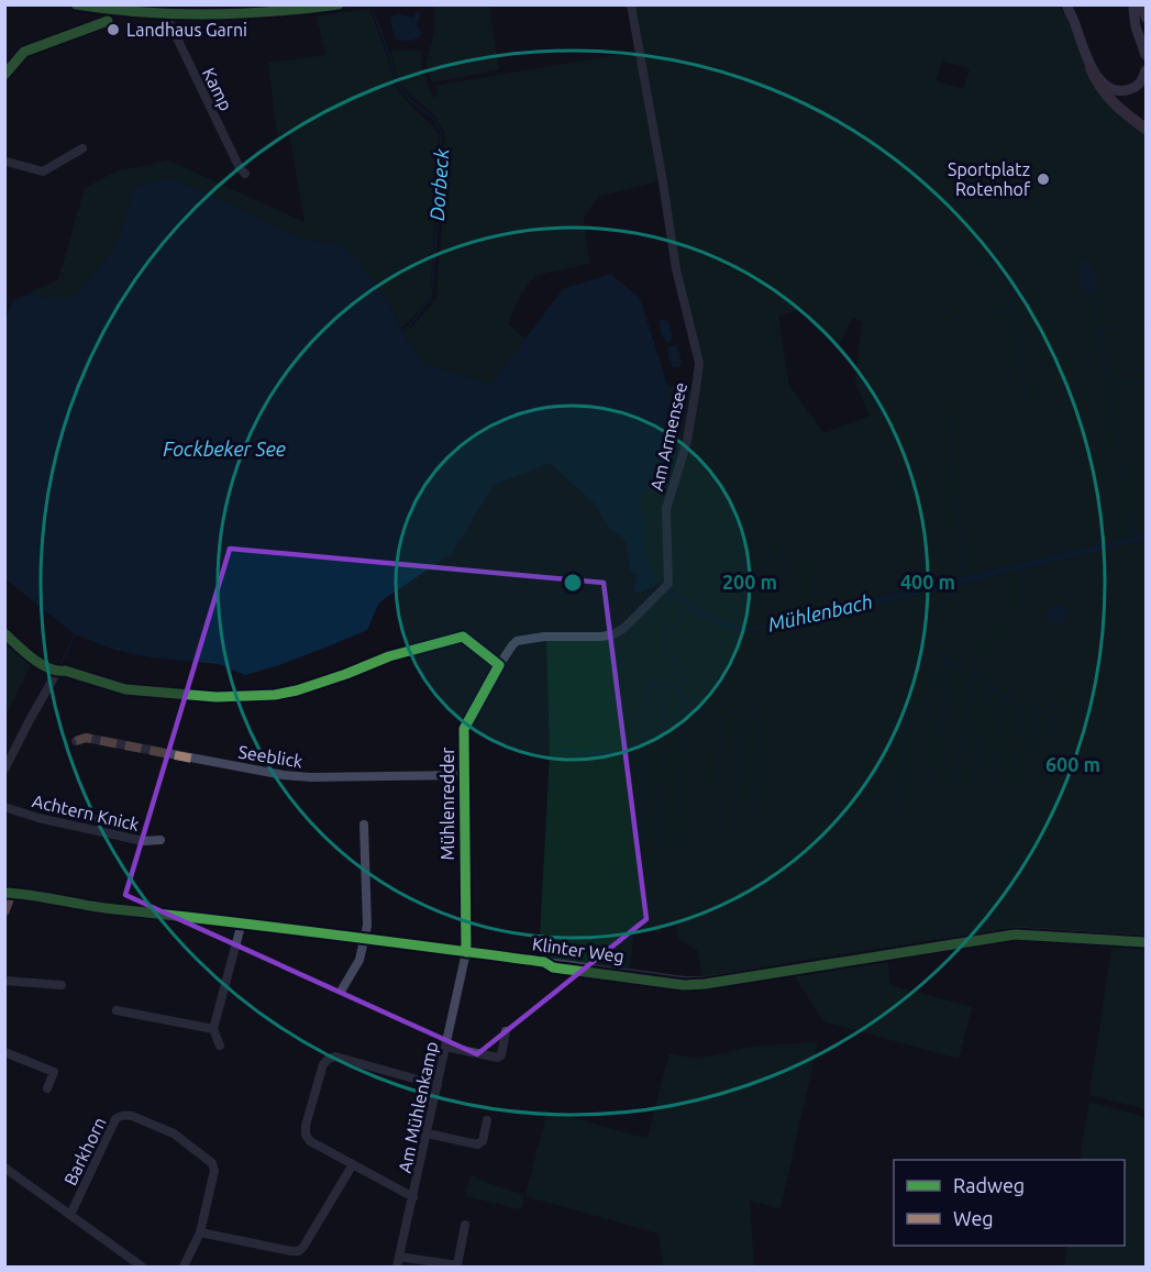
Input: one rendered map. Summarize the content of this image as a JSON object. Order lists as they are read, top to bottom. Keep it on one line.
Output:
{"streets":{"street":["Kamp","Am Armensee","Seeblick","Mühlenredder","Achtern Knick","Klinter Weg","Am Mühlenkamp","Barkhorn"]},"crossings":[["Am Armensee","Mühlenredder"],["Seeblick","Mühlenredder"],["Mühlenredder","Klinter Weg"],["Mühlenredder","Am Mühlenkamp"],["Klinter Weg","Am Mühlenkamp"]],"water":["Dorbeck","Fockbeker See","Mühlenbach"],"places":["Landhaus Garni","Sportplatz Rotenhof"],"legend":["Radweg","Weg"],"rings":["200 m","400 m","600 m"]}
